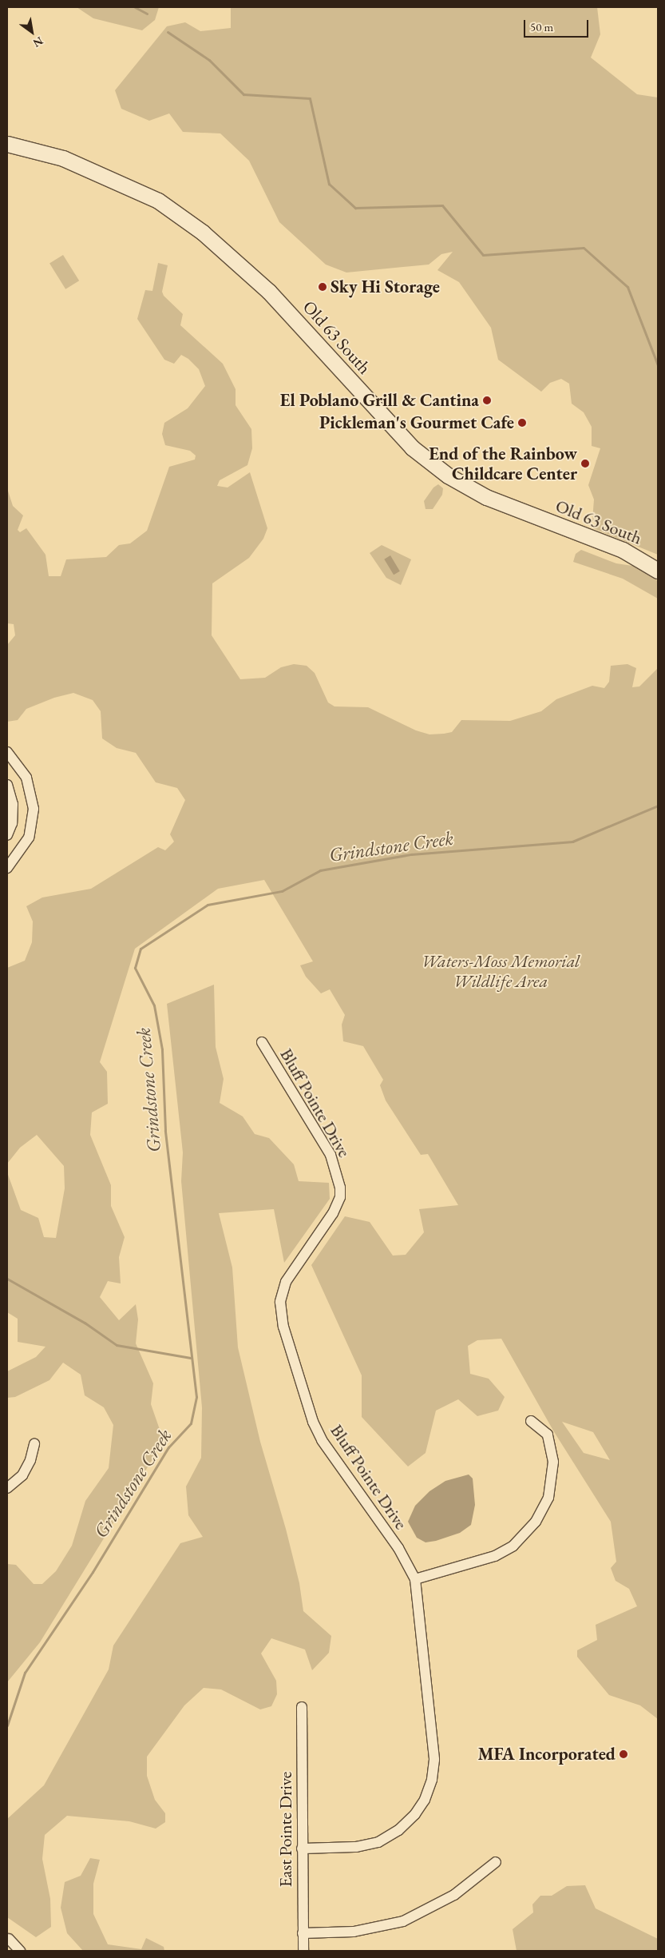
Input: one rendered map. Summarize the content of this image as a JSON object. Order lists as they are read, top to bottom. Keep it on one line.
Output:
{"streets":{"main road":["Old 63 South"],"street":["Bluff Pointe Drive","East Pointe Drive"]},"crossings":[["Bluff Pointe Drive","East Pointe Drive"]],"water":["Grindstone Creek"],"parks":["Waters-Moss Memorial Wildlife Area"],"places":["Sky Hi Storage","El Poblano Grill & Cantina","Pickleman's Gourmet Cafe","End of the Rainbow Childcare Center","MFA Incorporated"],"scale_bar":"50 m","north":"bottom right"}
